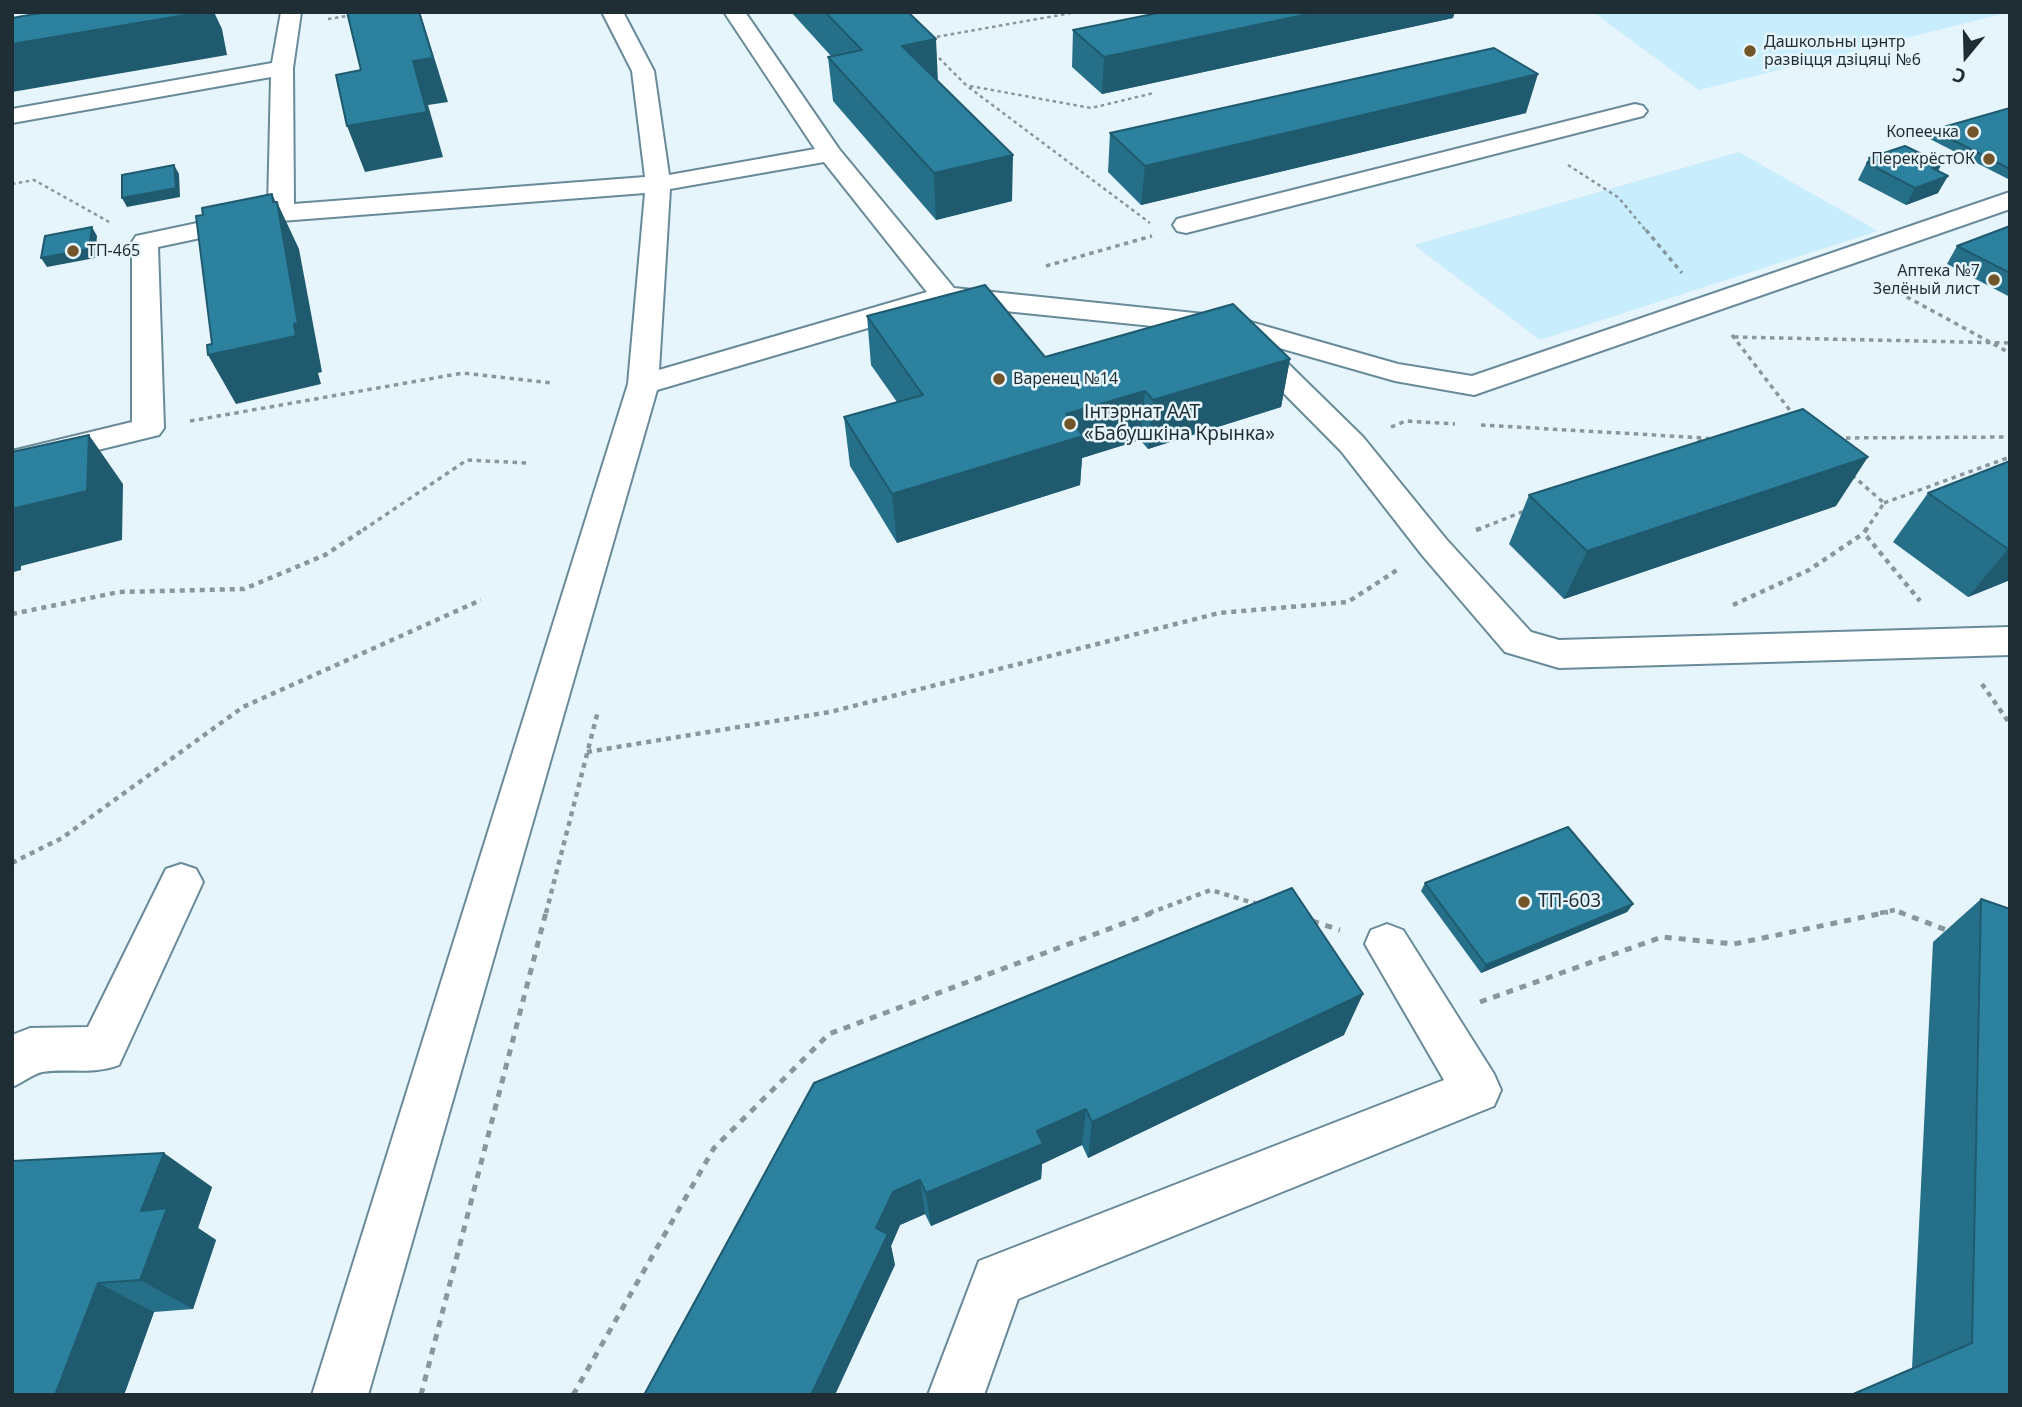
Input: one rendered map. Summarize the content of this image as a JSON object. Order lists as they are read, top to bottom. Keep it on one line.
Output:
{"places":["Дашкольны цэнтр развіцця дзіцяці №6","Копеечка","ПерекрёстОК","ТП-465","Аптека №7 Зелёный лист","Варенец №14","Інтэрнат ААТ «Бабушкіна Крынка»","ТП-603"],"north":"bottom"}
